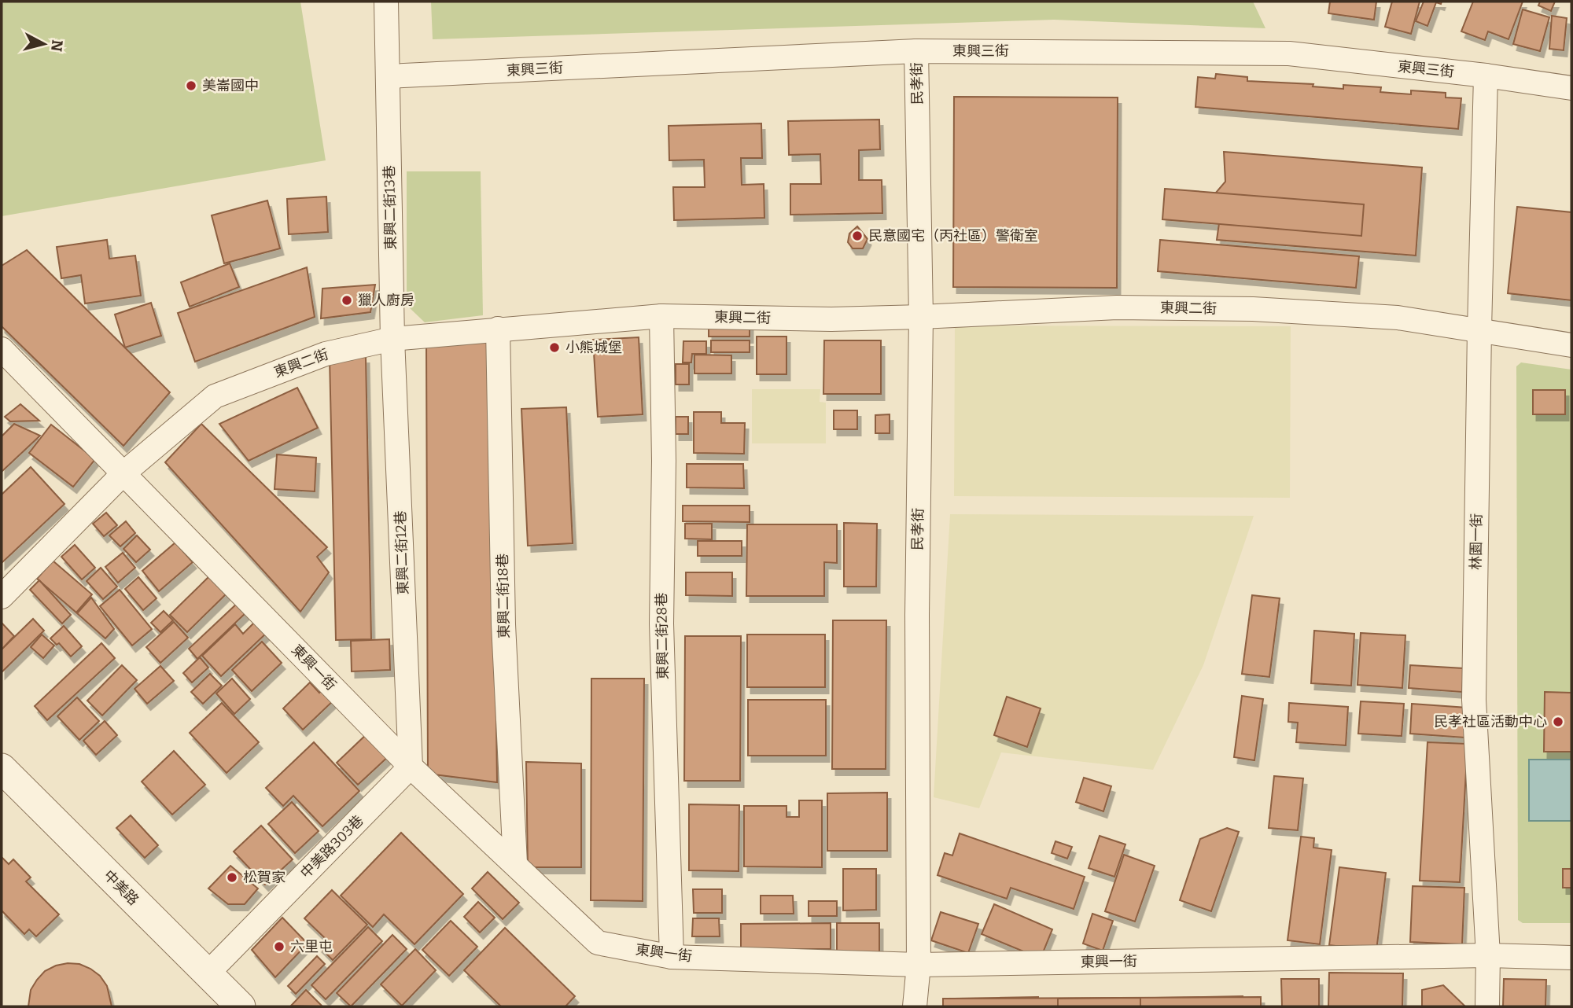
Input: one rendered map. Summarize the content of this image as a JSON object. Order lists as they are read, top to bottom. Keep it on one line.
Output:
{"streets":{"street":["東興三街","民孝街","東興二街13巷","東興二街","林園一街","東興二街12巷","東興二街18巷","東興二街28巷","東興一街","中美路303巷","中美路"]},"crossings":[["東興三街","民孝街"],["東興三街","東興二街13巷"],["東興三街","林園一街"],["民孝街","東興二街"],["民孝街","東興一街"],["東興二街13巷","東興二街"],["東興二街13巷","東興二街12巷"],["東興二街","林園一街"],["東興二街","東興二街12巷"],["東興二街","東興二街18巷"],["東興二街","東興二街28巷"],["東興二街","東興一街"],["林園一街","東興一街"],["東興二街12巷","東興一街"],["東興二街12巷","中美路303巷"],["東興二街18巷","東興一街"],["東興二街28巷","東興一街"],["東興一街","中美路303巷"],["中美路303巷","中美路"]],"places":["美崙國中","民意國宅（丙社區）警衛室","獵人廚房","小熊城堡","民孝社區活動中心","松賀家","六里屯"],"north":"right"}
